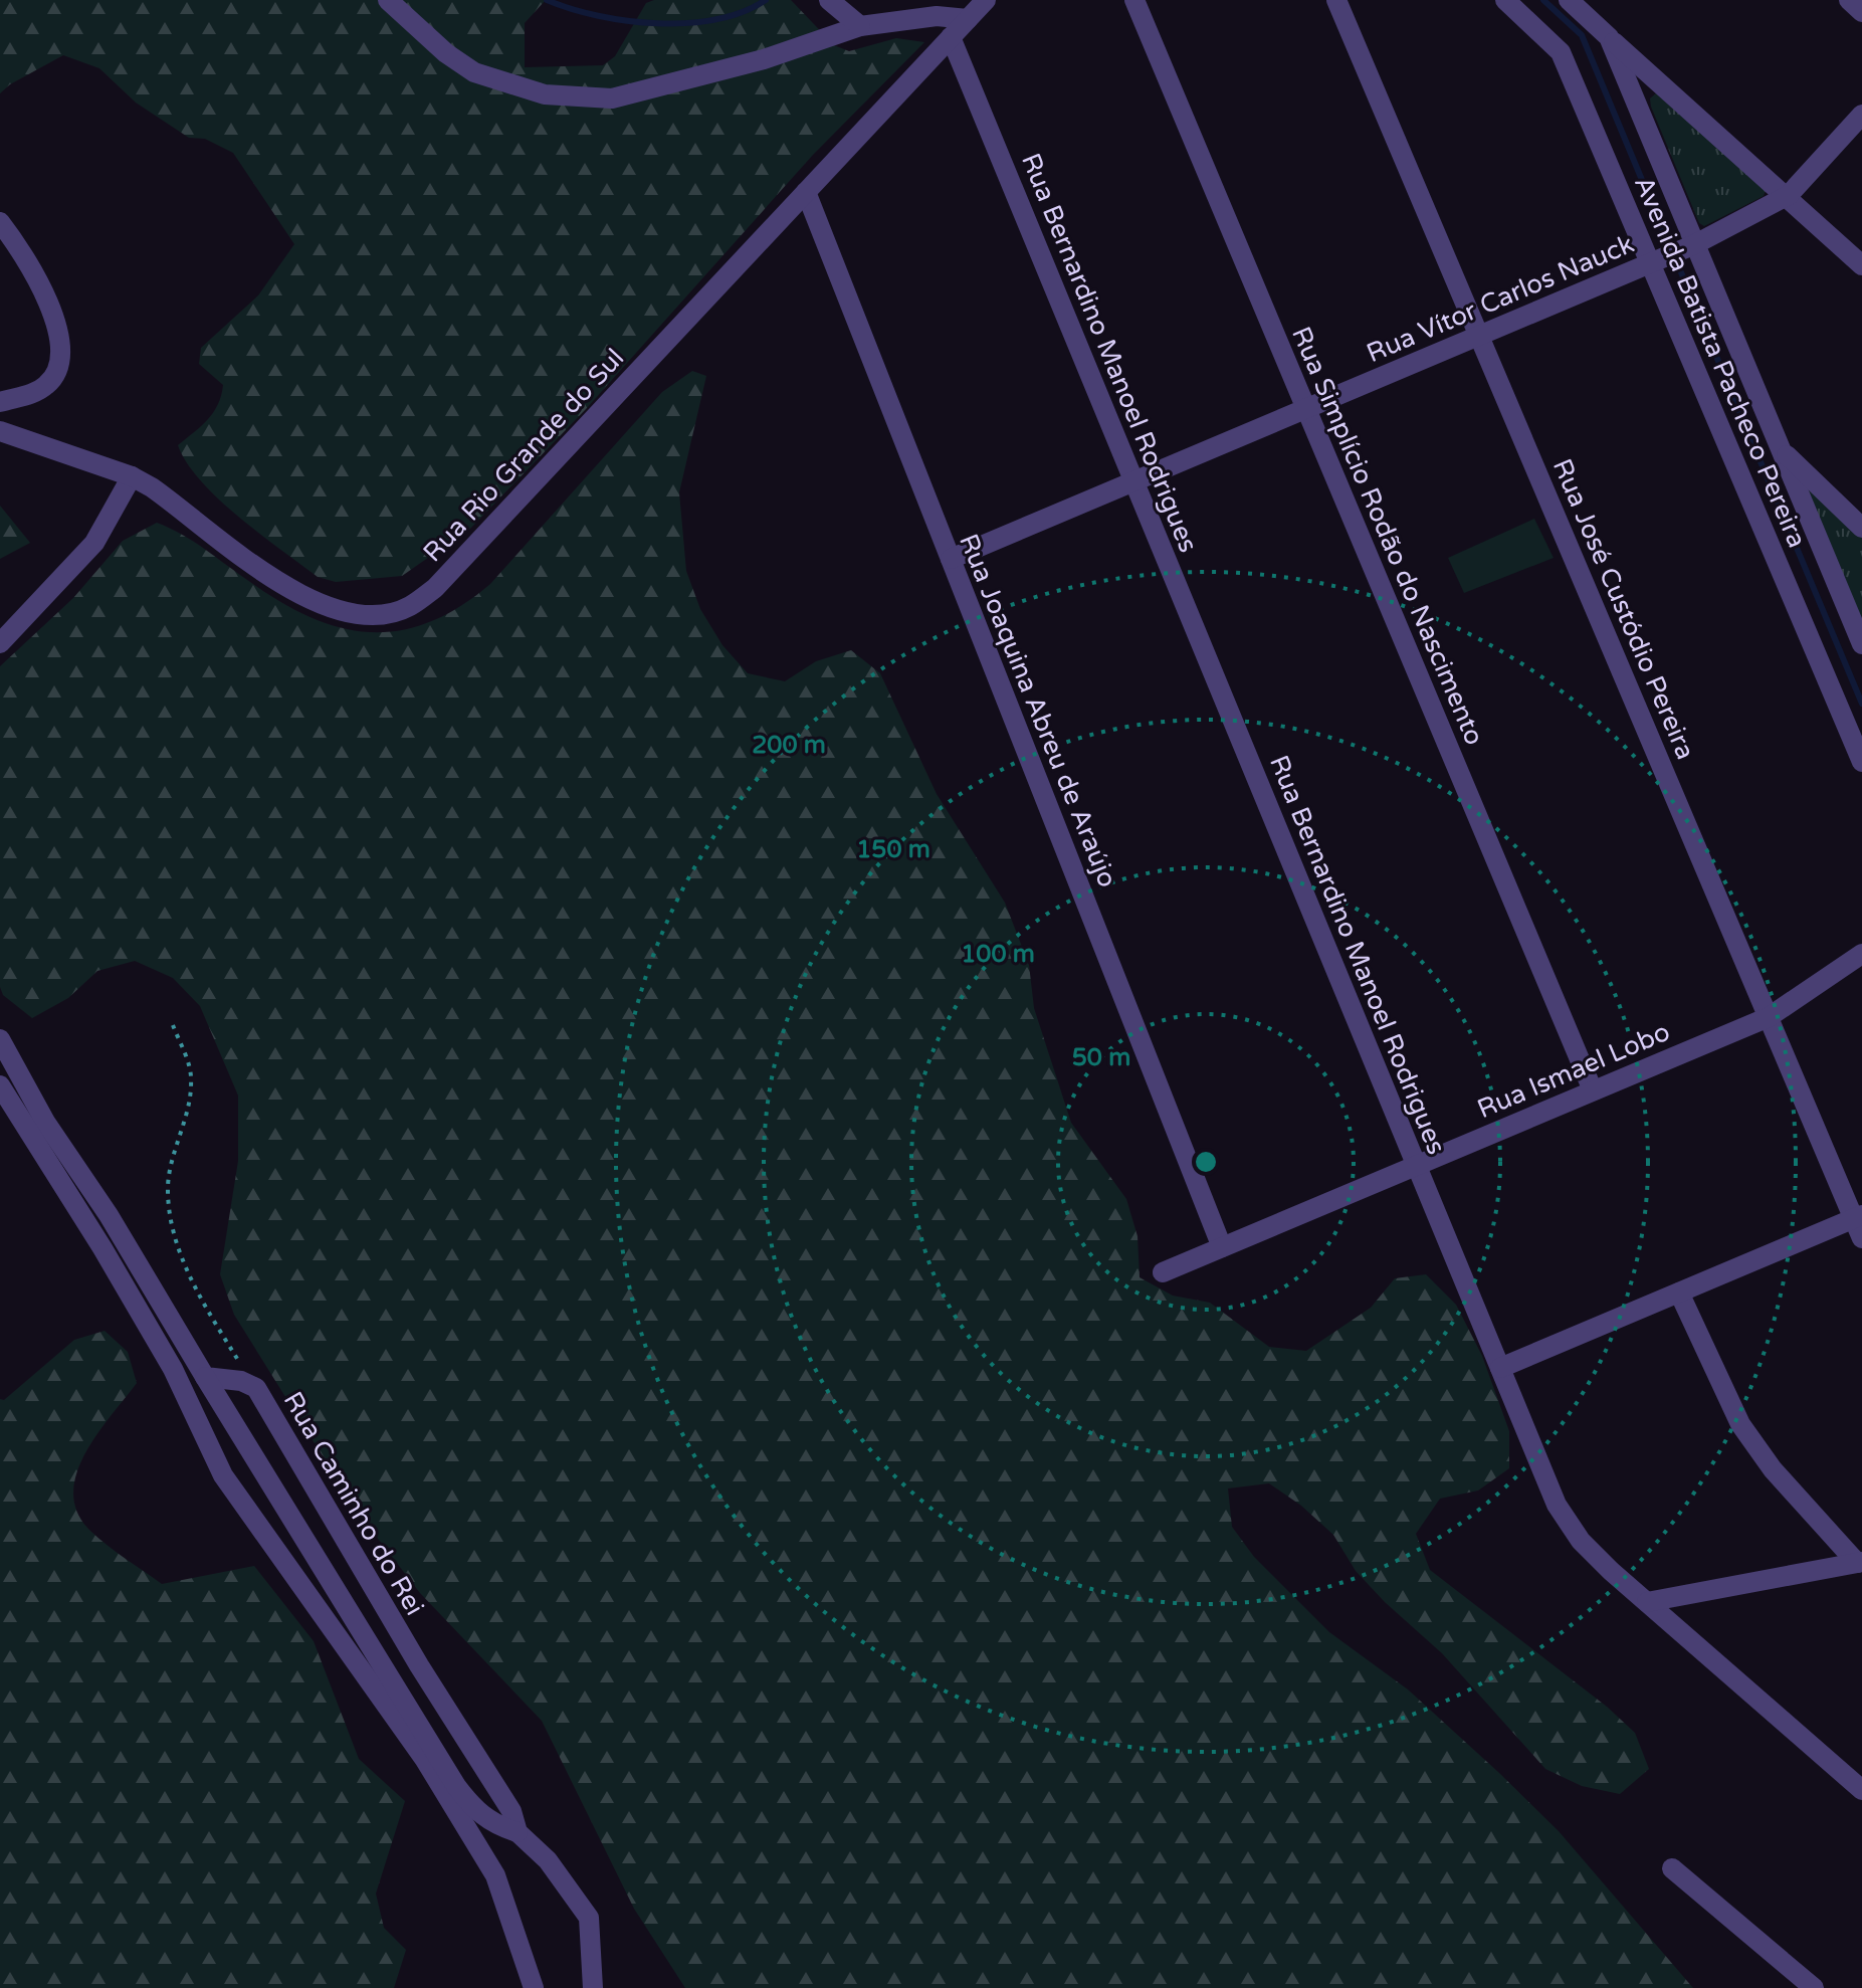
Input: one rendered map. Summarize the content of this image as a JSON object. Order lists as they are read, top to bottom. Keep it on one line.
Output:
{"streets":{"street":["Rua Vítor Carlos Nauck","Rua Bernardino Manoel Rodrigues","Avenida Batista Pacheco Pereira","Rua Rio Grande do Sul","Rua Simplício Rodão do Nascimento","Rua José Custódio Pereira","Rua Joaquina Abreu de Araújo","Rua Ismael Lobo","Rua Caminho do Rei"]},"crossings":[["Rua Vítor Carlos Nauck","Rua Bernardino Manoel Rodrigues"],["Rua Vítor Carlos Nauck","Avenida Batista Pacheco Pereira"],["Rua Vítor Carlos Nauck","Rua Simplício Rodão do Nascimento"],["Rua Vítor Carlos Nauck","Rua José Custódio Pereira"],["Rua Vítor Carlos Nauck","Rua Joaquina Abreu de Araújo"],["Rua Bernardino Manoel Rodrigues","Rua Rio Grande do Sul"],["Rua Bernardino Manoel Rodrigues","Rua Ismael Lobo"],["Rua Rio Grande do Sul","Rua Joaquina Abreu de Araújo"],["Rua Simplício Rodão do Nascimento","Rua Ismael Lobo"],["Rua José Custódio Pereira","Rua Ismael Lobo"],["Rua Joaquina Abreu de Araújo","Rua Ismael Lobo"]],"rings":["200 m","150 m","100 m","50 m"]}
